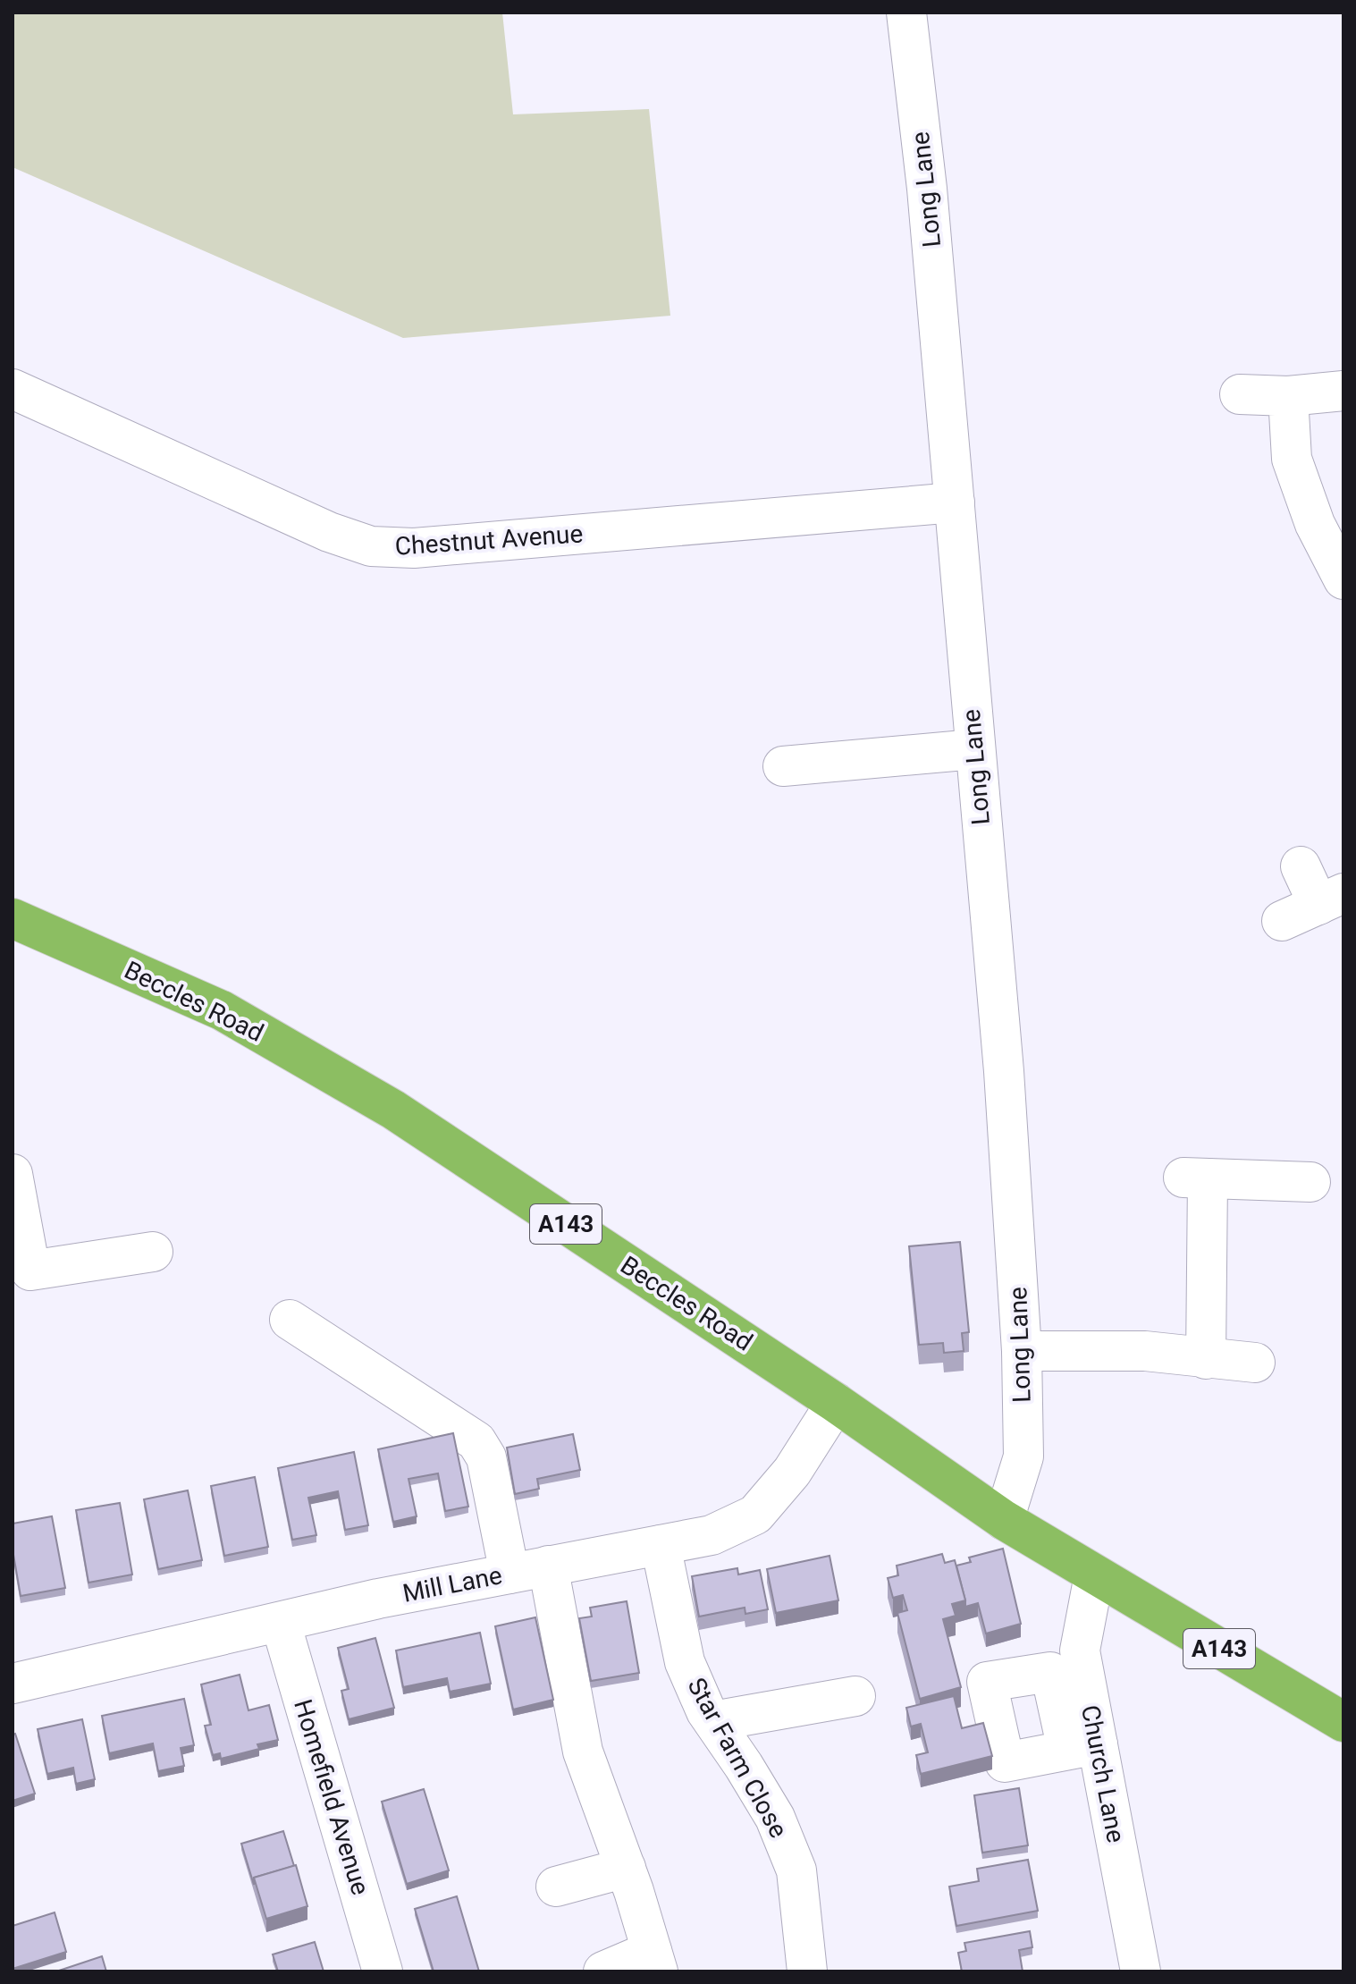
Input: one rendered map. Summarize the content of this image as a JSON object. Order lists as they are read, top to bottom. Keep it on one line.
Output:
{"streets":{"highway":["Beccles Road","A143"],"street":["Long Lane","Chestnut Avenue","Mill Lane","Star Farm Close","Church Lane","Homefield Avenue"]},"crossings":[["Long Lane","Chestnut Avenue"],["Long Lane","Beccles Road"],["Beccles Road","Mill Lane"],["Beccles Road","Church Lane"],["Mill Lane","Star Farm Close"],["Mill Lane","Homefield Avenue"]]}
